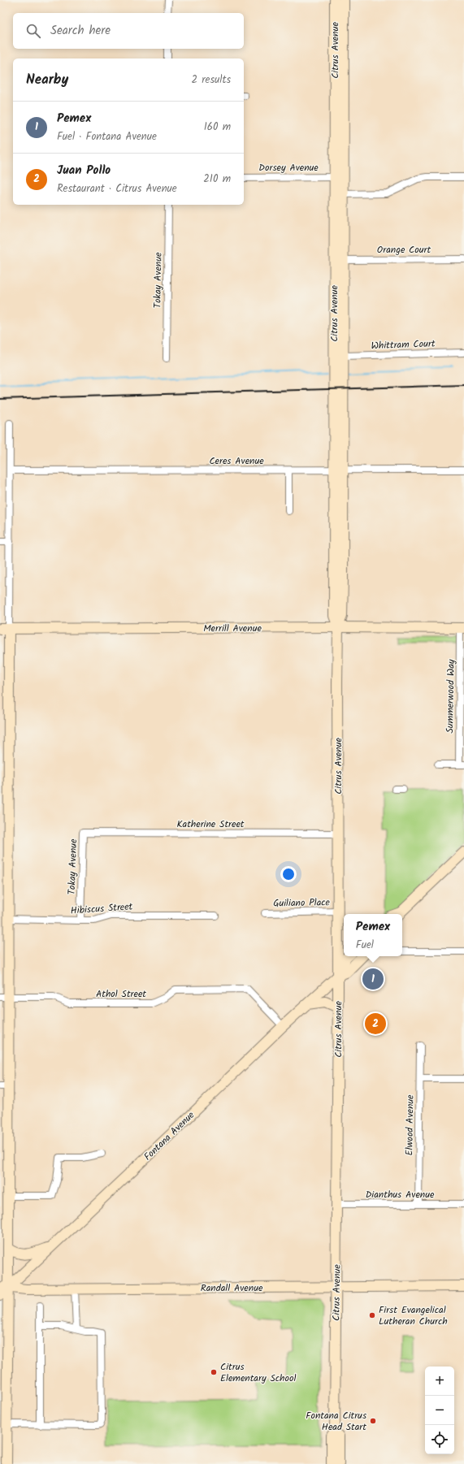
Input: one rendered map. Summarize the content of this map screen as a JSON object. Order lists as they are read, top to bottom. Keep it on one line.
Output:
{"streets":{"main road":["Citrus Avenue","Merrill Avenue","Fontana Avenue","Randall Avenue"],"street":["Dorsey Avenue","Orange Court","Tokay Avenue","Whittram Court","Ceres Avenue","Summerwood Way","Katherine Street","Guiliano Place","Hibiscus Street","Athol Street","Elwood Avenue","Dianthus Avenue"]},"crossings":[["Citrus Avenue","Dorsey Avenue"],["Citrus Avenue","Orange Court"],["Citrus Avenue","Whittram Court"],["Citrus Avenue","Ceres Avenue"],["Citrus Avenue","Merrill Avenue"],["Citrus Avenue","Katherine Street"],["Citrus Avenue","Guiliano Place"],["Citrus Avenue","Fontana Avenue"],["Citrus Avenue","Dianthus Avenue"],["Citrus Avenue","Randall Avenue"],["Tokay Avenue","Katherine Street"],["Tokay Avenue","Hibiscus Street"],["Merrill Avenue","Summerwood Way"],["Athol Street","Fontana Avenue"],["Elwood Avenue","Dianthus Avenue"],["Fontana Avenue","Randall Avenue"]],"places":["First Evangelical Lutheran Church","Citrus Elementary School","Fontana Citrus Head Start"],"page":{"search":"Search here","heading":["Nearby","2 results"],"list":[{"mark":"1","name":"Pemex","note":"Fuel · Fontana Avenue","value":"160 m"},{"mark":"2","name":"Juan Pollo","note":"Restaurant · Citrus Avenue","value":"210 m"}],"popup":["Pemex","Fuel"],"pins":["1","2"],"map_buttons":["+","−"]}}
